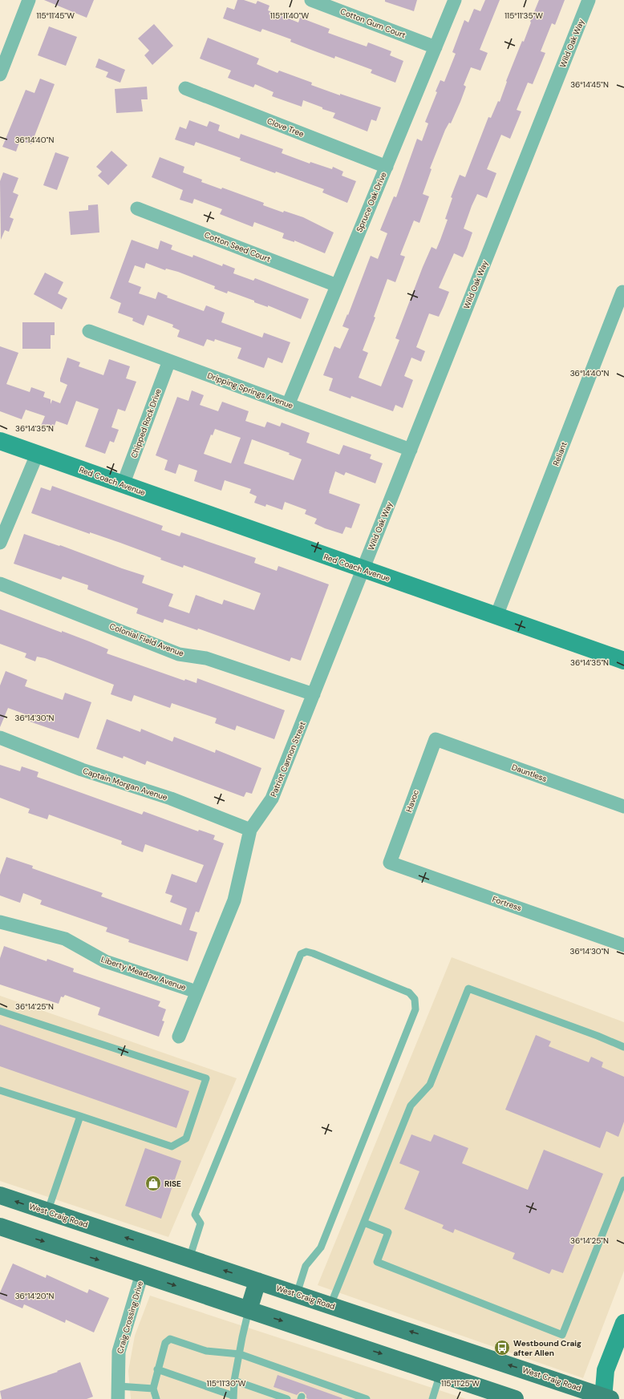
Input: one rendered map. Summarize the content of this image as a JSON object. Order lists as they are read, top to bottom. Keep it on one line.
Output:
{"streets":{"main road":["West Craig Road"],"street":["Cotton Gum Court","Wild Oak Way","Clove Tree","Spruce Oak Drive","Cotton Seed Court","Dripping Springs Avenue","Chipped Rock Drive","Reliant","Red Coach Avenue","Colonial Field Avenue","Patriot Cannon Street","Dauntless","Captain Morgan Avenue","Havoc","Fortress","Liberty Meadow Avenue","Craig Crossing Drive"]},"crossings":[["Cotton Gum Court","Spruce Oak Drive"],["Wild Oak Way","Dripping Springs Avenue"],["Wild Oak Way","Red Coach Avenue"],["Wild Oak Way","Patriot Cannon Street"],["Clove Tree","Spruce Oak Drive"],["Spruce Oak Drive","Cotton Seed Court"],["Spruce Oak Drive","Dripping Springs Avenue"],["Dripping Springs Avenue","Chipped Rock Drive"],["Chipped Rock Drive","Red Coach Avenue"],["Reliant","Red Coach Avenue"],["Red Coach Avenue","Patriot Cannon Street"],["Colonial Field Avenue","Patriot Cannon Street"],["Patriot Cannon Street","Captain Morgan Avenue"],["Patriot Cannon Street","Liberty Meadow Avenue"],["Dauntless","Havoc"],["Havoc","Fortress"]],"places":{"shop":["RISE"],"bus stop":["Westbound Craig after Allen"]},"coordinates":["115°11'45\"W","115°11'40\"W","115°11'35\"W","36°14'45\"N","36°14'40\"N","36°14'35\"N","36°14'30\"N","36°14'25\"N","36°14'20\"N","115°11'30\"W","115°11'25\"W"]}
